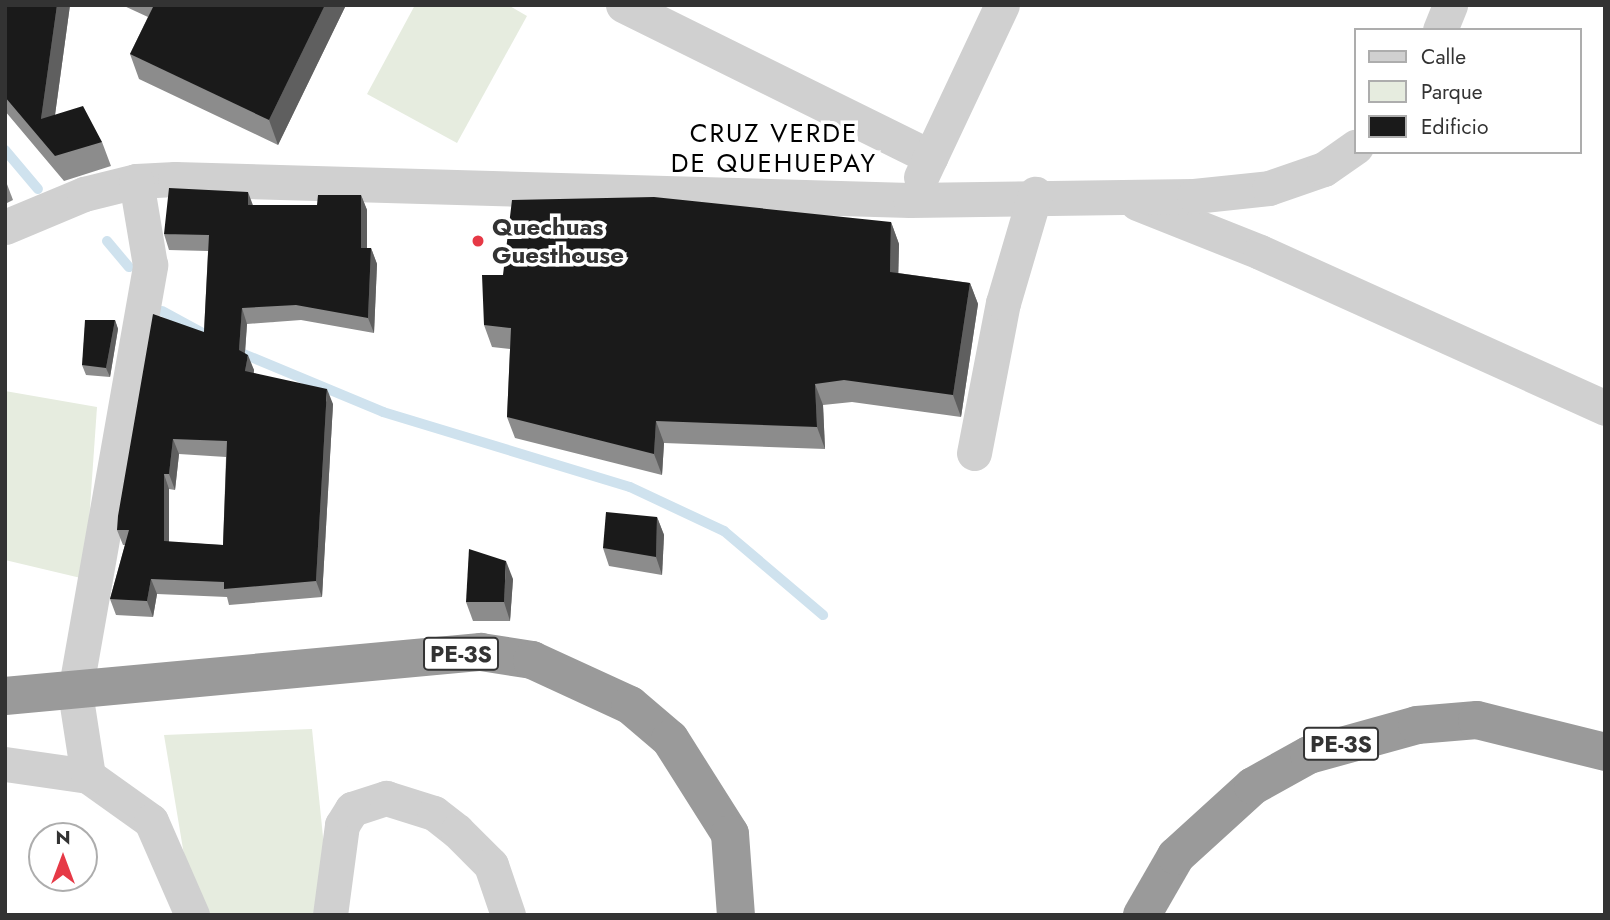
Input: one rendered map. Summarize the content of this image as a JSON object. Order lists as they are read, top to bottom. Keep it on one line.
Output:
{"streets":{"highway":["PE-3S"]},"districts":["CRUZ VERDE DE QUEHUEPAY"],"places":["Quechuas Guesthouse"],"legend":["Calle","Parque","Edificio"],"north":"top"}
